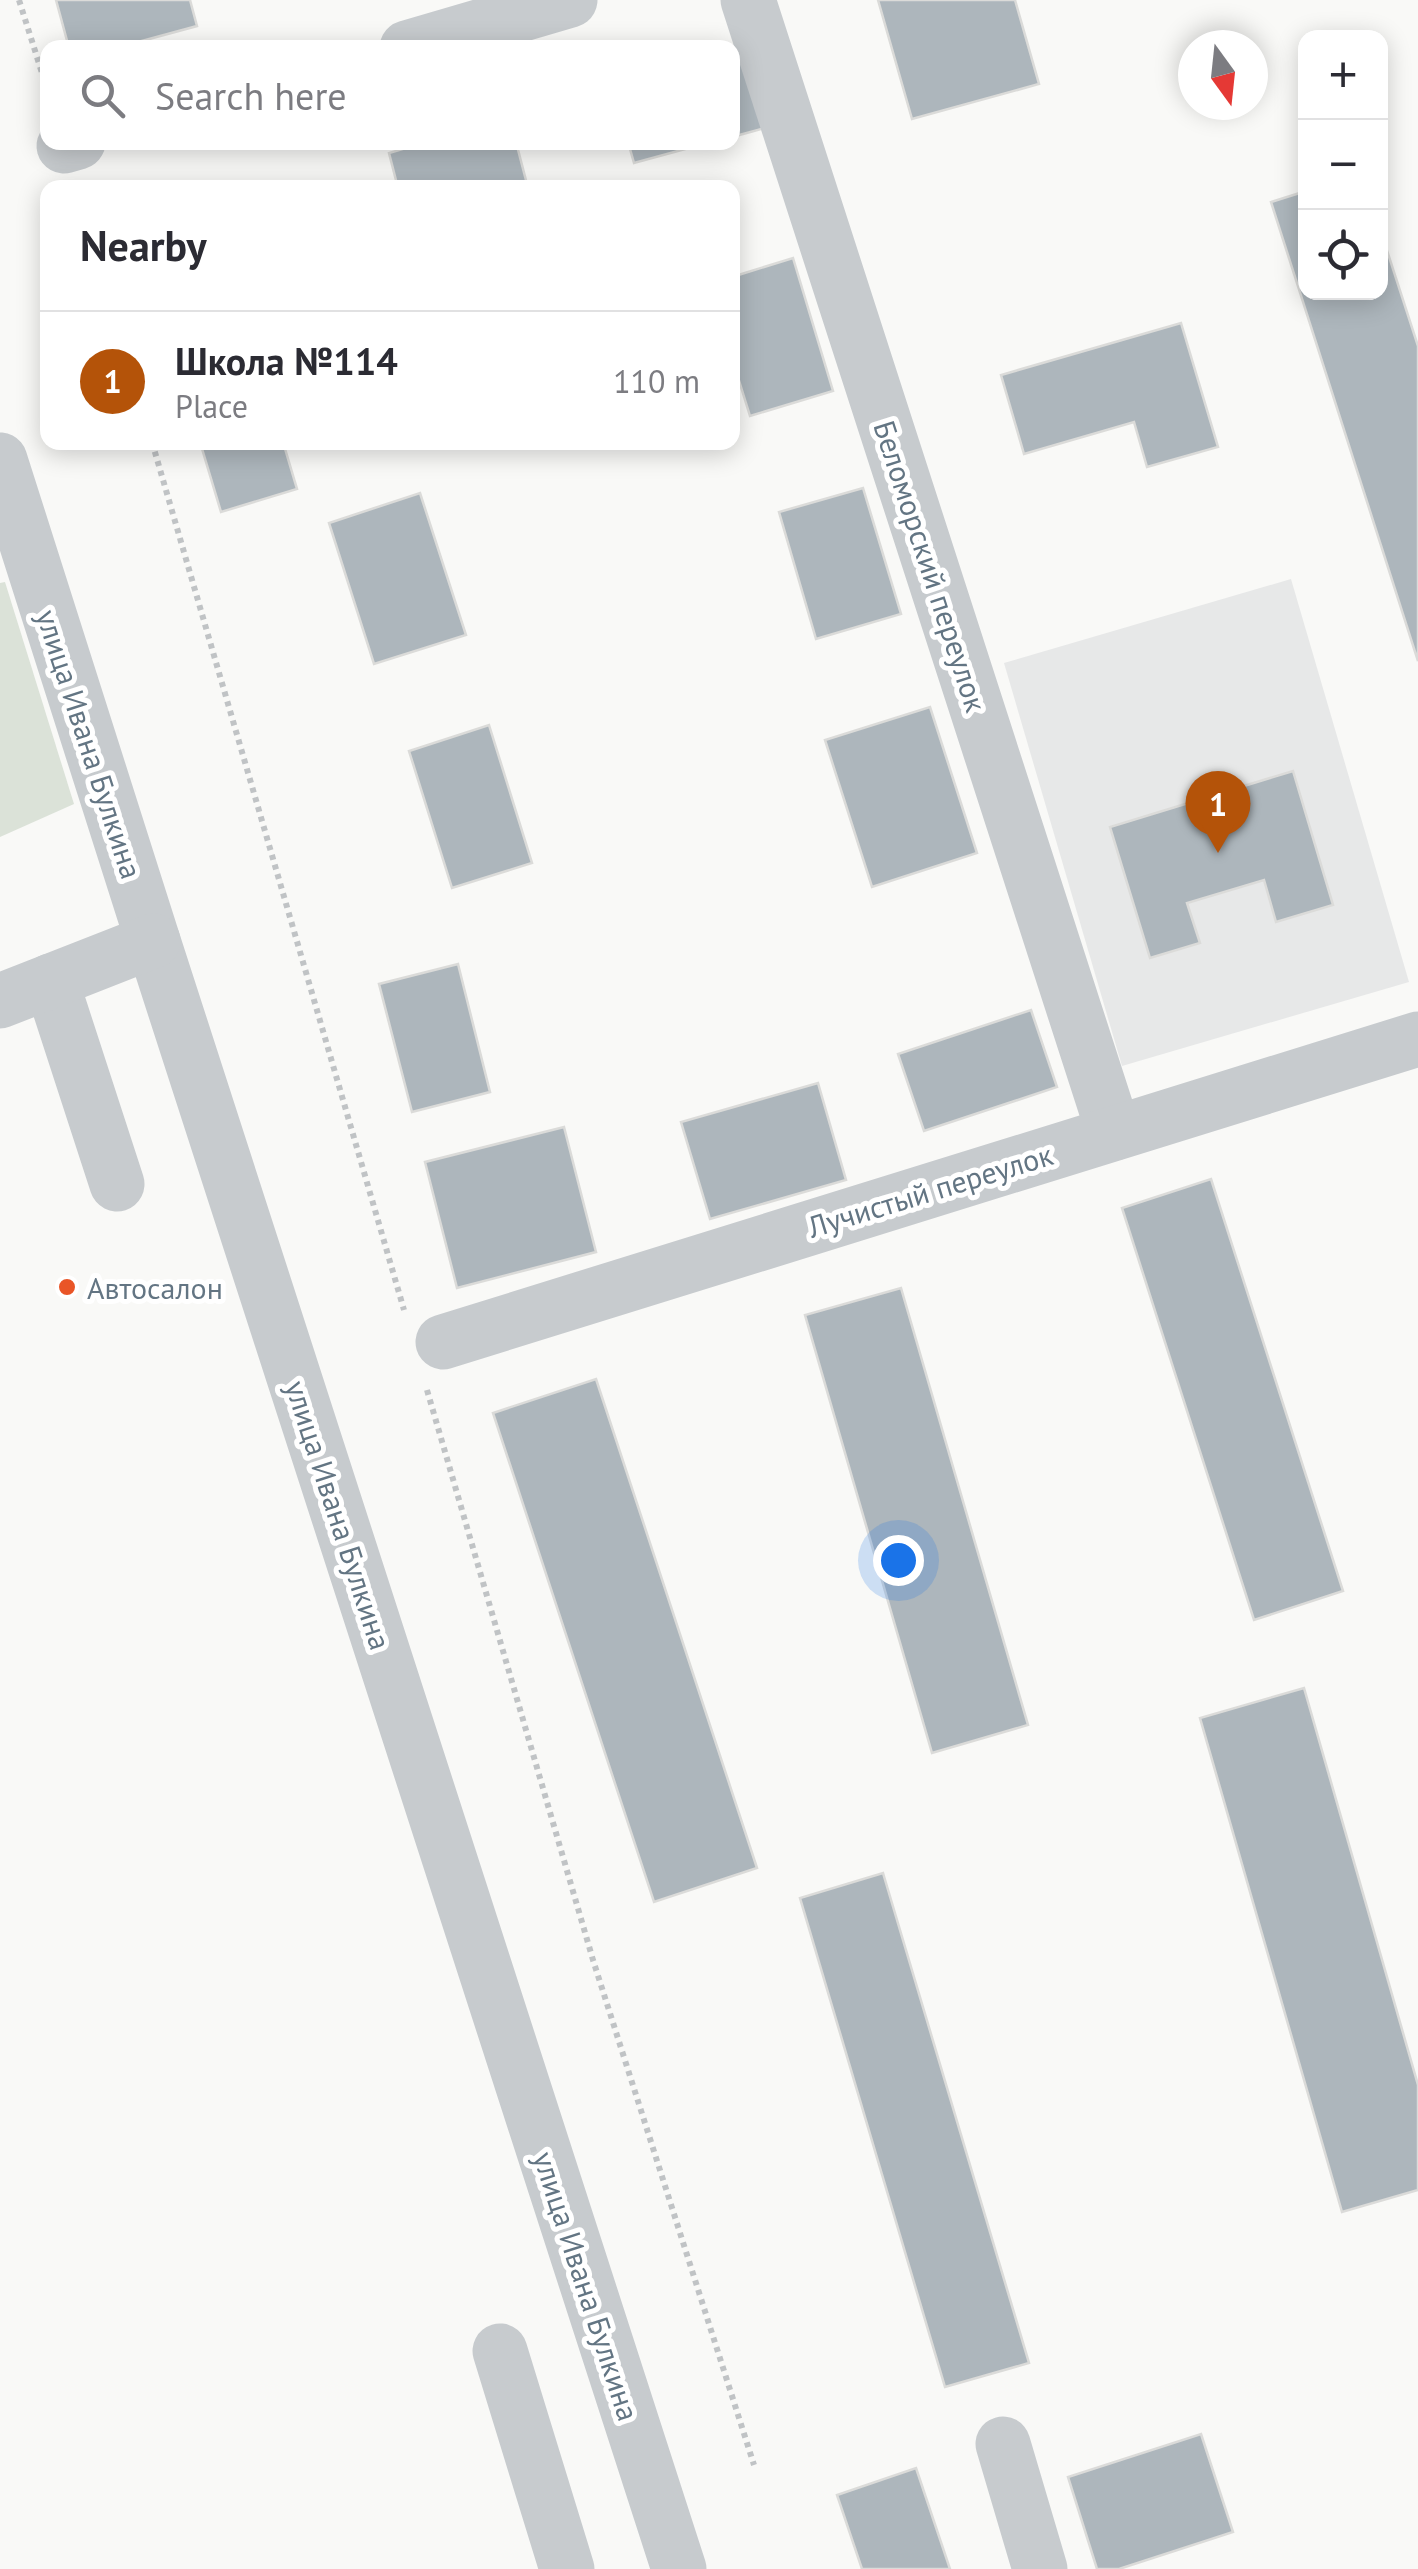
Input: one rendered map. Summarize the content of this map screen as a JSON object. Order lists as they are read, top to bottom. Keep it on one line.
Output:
{"streets":{"street":["Беломорский переулок","улица Ивана Булкина","Лучистый переулок"]},"crossings":[["Беломорский переулок","Лучистый переулок"]],"places":["Автосалон"],"north":"bottom","page":{"map_buttons":["+","−"],"search":"Search here","heading":"Nearby","list":[{"mark":"1","name":"Школа №114","note":"Place","value":"110 m"}],"pins":"1"}}
